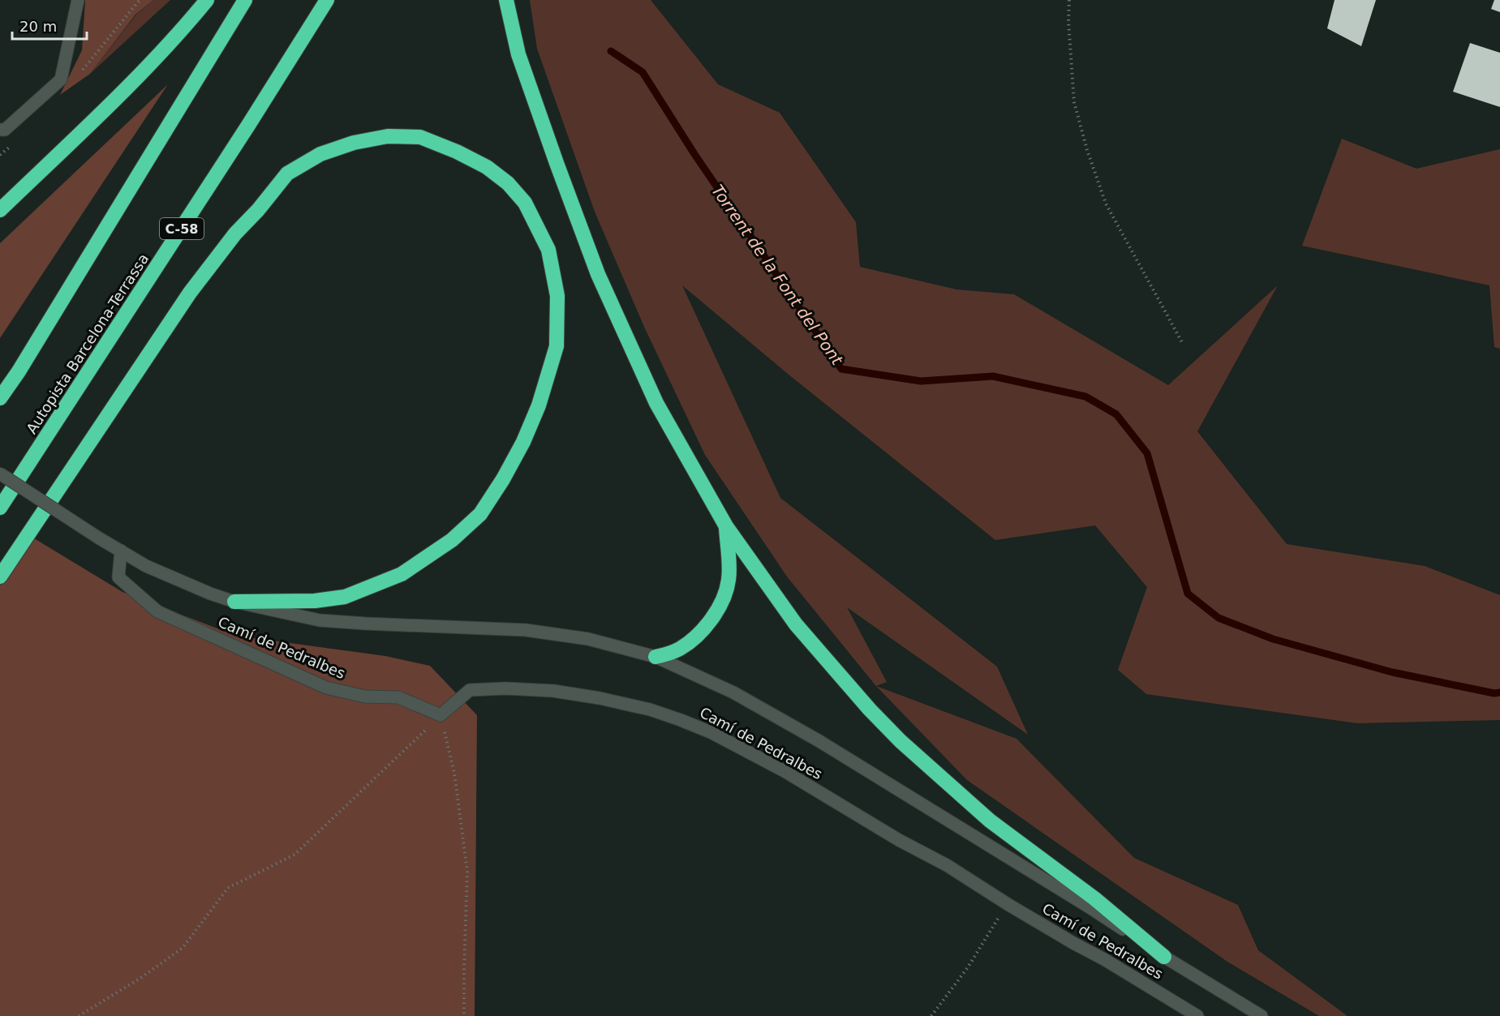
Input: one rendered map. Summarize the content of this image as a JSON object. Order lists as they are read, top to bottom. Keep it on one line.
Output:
{"streets":{"highway":["C-58","Autopista Barcelona-Terrassa"],"street":["Camí de Pedralbes"]},"water":["Torrent de la Font del Pont"],"scale_bar":"20 m"}
